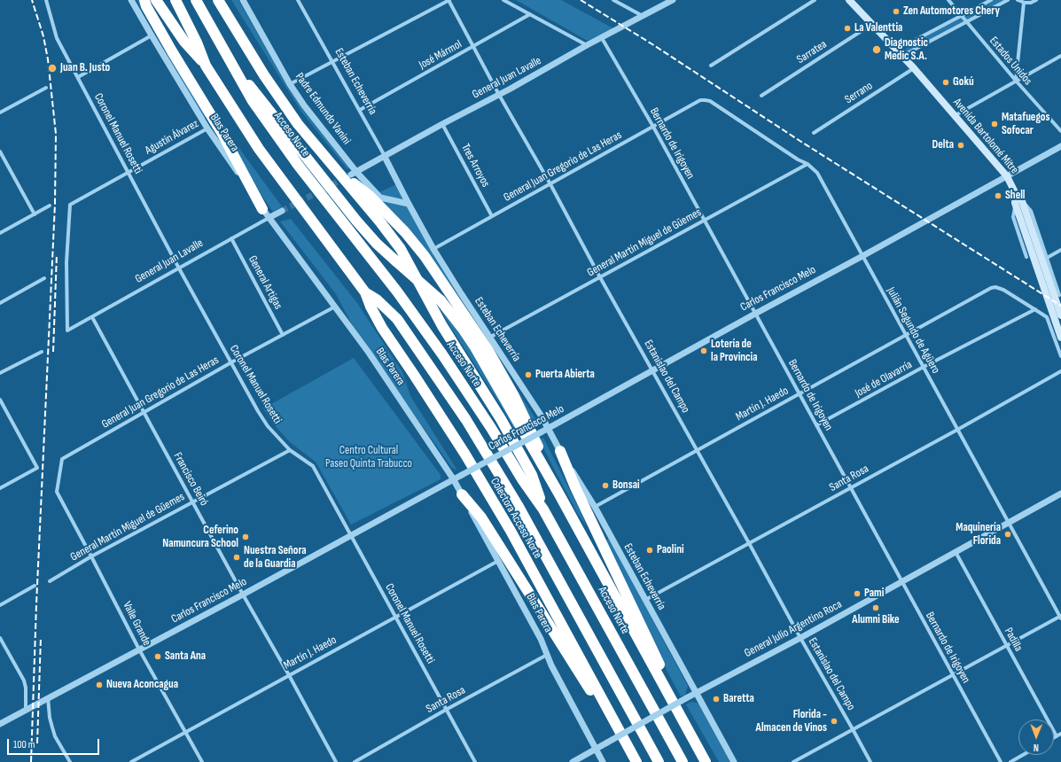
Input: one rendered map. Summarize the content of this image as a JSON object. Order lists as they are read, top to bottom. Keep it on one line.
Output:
{"streets":{"highway":["Acceso Norte","Colectora Acceso Norte"],"main road":["Avenida Bartolomé Mitre"],"street":["Sarratea","José Mármol","Estados Unidos","General Juan Lavalle","Esteban Echeverría","Serrano","Padre Edmundo Vanini","Blas Parera","Coronel Manuel Rosetti","Agustín Álvarez","Bernardo de Irigoyen","Tres Arroyos","General Juan Gregorio de Las Heras","General Martín Miguel de Güemes","General Artigas","Carlos Francisco Melo","Julián Segundo de Agüero","Estanislao del Campo","José de Olavarría","Martín J. Haedo","Santa Rosa","Francisco Beiró","Valle Grande","General Julio Argentino Roca","Padilla"]},"crossings":[["Sarratea","Avenida Bartolomé Mitre"],["José Mármol","Esteban Echeverría"],["José Mármol","Estanislao del Campo"],["General Juan Lavalle","Esteban Echeverría"],["General Juan Lavalle","Padre Edmundo Vanini"],["General Juan Lavalle","Blas Parera"],["General Juan Lavalle","Coronel Manuel Rosetti"],["General Juan Lavalle","Agustín Álvarez"],["General Juan Lavalle","Bernardo de Irigoyen"],["General Juan Lavalle","Tres Arroyos"],["General Juan Lavalle","General Artigas"],["General Juan Lavalle","Estanislao del Campo"],["General Juan Lavalle","Francisco Beiró"],["Esteban Echeverría","Padre Edmundo Vanini"],["Esteban Echeverría","General Juan Gregorio de Las Heras"],["Esteban Echeverría","General Martín Miguel de Güemes"],["Esteban Echeverría","Carlos Francisco Melo"],["Esteban Echeverría","Martín J. Haedo"],["Esteban Echeverría","Santa Rosa"],["Esteban Echeverría","General Julio Argentino Roca"],["Serrano","Avenida Bartolomé Mitre"],["Blas Parera","Agustín Álvarez"],["Blas Parera","General Juan Gregorio de Las Heras"],["Blas Parera","Carlos Francisco Melo"],["Blas Parera","Martín J. Haedo"],["Blas Parera","Santa Rosa"],["Blas Parera","General Julio Argentino Roca"],["Coronel Manuel Rosetti","Agustín Álvarez"],["Coronel Manuel Rosetti","General Juan Gregorio de Las Heras"],["Coronel Manuel Rosetti","General Martín Miguel de Güemes"],["Coronel Manuel Rosetti","Carlos Francisco Melo"],["Coronel Manuel Rosetti","Martín J. Haedo"],["Coronel Manuel Rosetti","Santa Rosa"],["Avenida Bartolomé Mitre","Carlos Francisco Melo"],["Bernardo de Irigoyen","General Juan Gregorio de Las Heras"],["Bernardo de Irigoyen","General Martín Miguel de Güemes"],["Bernardo de Irigoyen","Carlos Francisco Melo"],["Bernardo de Irigoyen","José de Olavarría"],["Bernardo de Irigoyen","Martín J. Haedo"],["Bernardo de Irigoyen","Santa Rosa"],["Bernardo de Irigoyen","General Julio Argentino Roca"],["Tres Arroyos","General Juan Gregorio de Las Heras"],["General Juan Gregorio de Las Heras","General Artigas"],["General Juan Gregorio de Las Heras","Julián Segundo de Agüero"],["General Juan Gregorio de Las Heras","Estanislao del Campo"],["General Juan Gregorio de Las Heras","Francisco Beiró"],["General Juan Gregorio de Las Heras","Valle Grande"],["General Martín Miguel de Güemes","Julián Segundo de Agüero"],["General Martín Miguel de Güemes","Estanislao del Campo"],["General Martín Miguel de Güemes","Francisco Beiró"],["General Martín Miguel de Güemes","Valle Grande"],["Carlos Francisco Melo","Julián Segundo de Agüero"],["Carlos Francisco Melo","Estanislao del Campo"],["Carlos Francisco Melo","Francisco Beiró"],["Carlos Francisco Melo","Valle Grande"],["Julián Segundo de Agüero","José de Olavarría"],["Julián Segundo de Agüero","Martín J. Haedo"],["Julián Segundo de Agüero","Santa Rosa"],["Julián Segundo de Agüero","General Julio Argentino Roca"],["Estanislao del Campo","Martín J. Haedo"],["Estanislao del Campo","Santa Rosa"],["Estanislao del Campo","General Julio Argentino Roca"],["José de Olavarría","Martín J. Haedo"],["Martín J. Haedo","Francisco Beiró"],["Martín J. Haedo","Valle Grande"],["General Julio Argentino Roca","Padilla"]],"parks":["Centro Cultural Paseo Quinta Trabucco"],"places":["Zen Automotores Chery","La Valenttia","Diagnostic Medic S.A.","Juan B. Justo","Gokú","Matafuegos Sofocar","Delta","Shell","Lotería de la Provincia","Puerta Abierta","Bonsai","Maquinería Florida","Ceferino Namuncura School","Paolini","Nuestra Señora de la Guardia","Pami","Alumni Bike","Santa Ana","Nueva Aconcagua","Baretta","Florida - Almacen de Vinos"],"scale_bar":"100 m","north":"bottom"}
